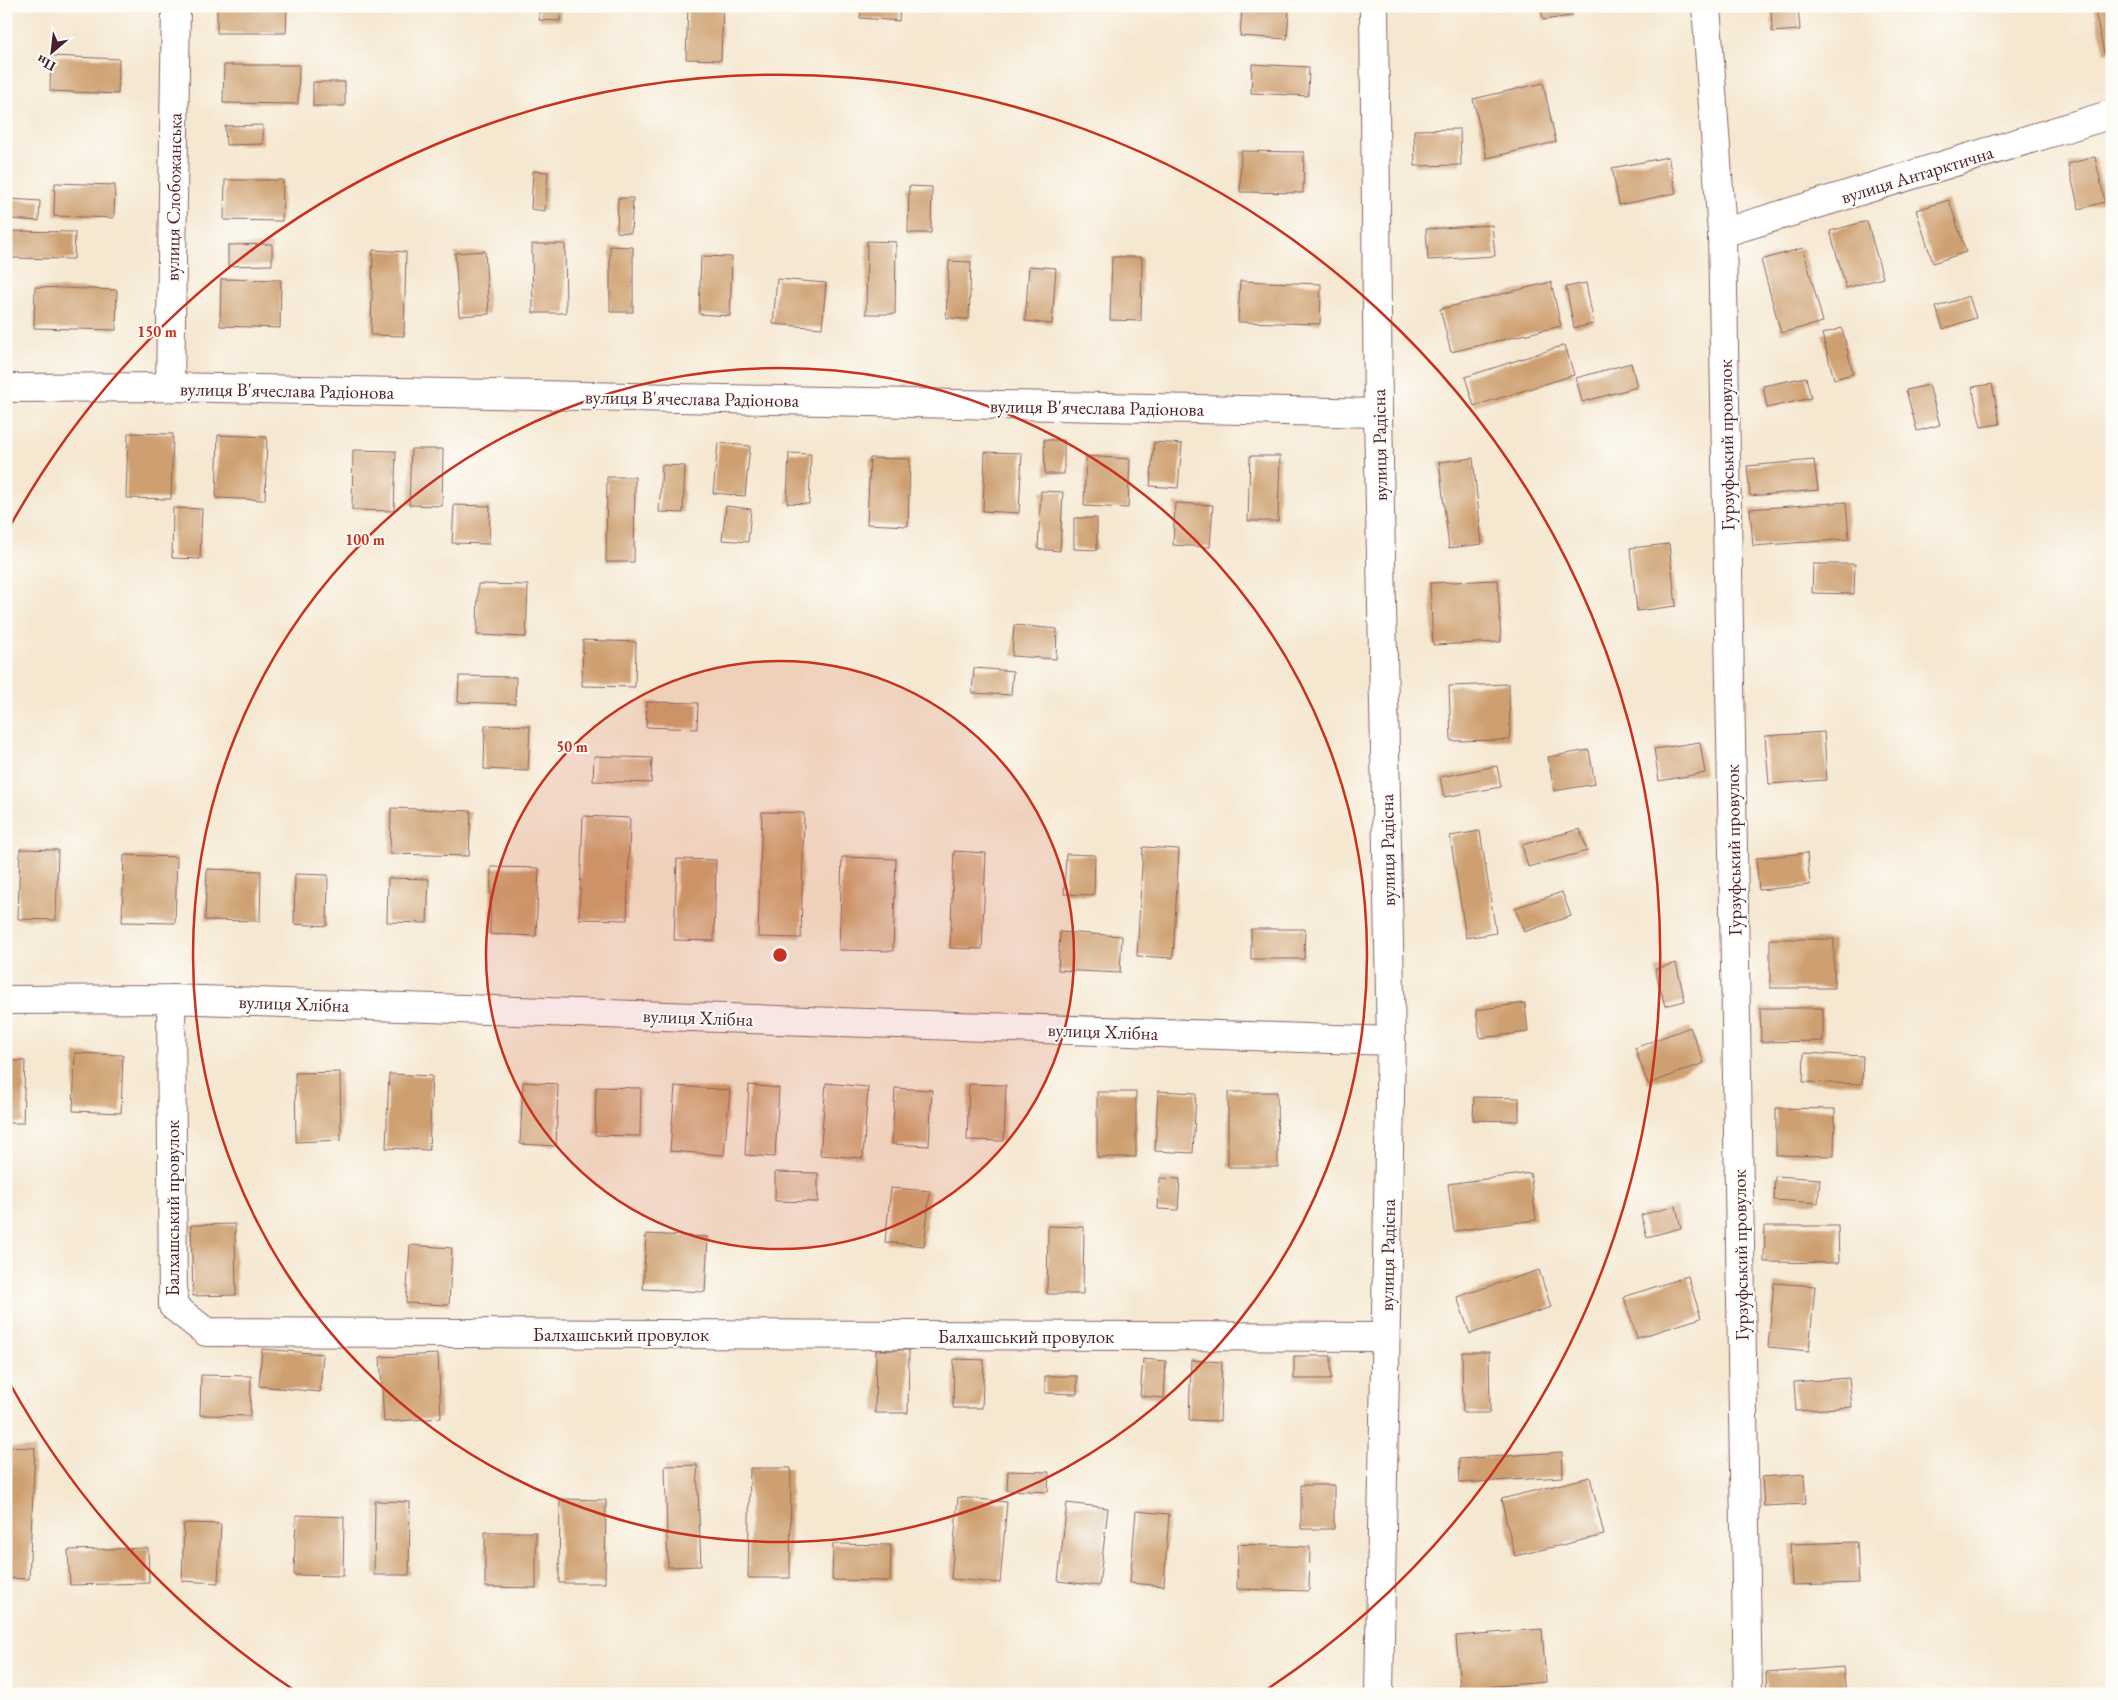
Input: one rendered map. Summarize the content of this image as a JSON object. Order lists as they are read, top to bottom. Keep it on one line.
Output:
{"streets":{"street":["вулиця Антарктична","вулиця Слобожанська","вулиця В'ячеслава Радіонова","вулиця Радісна","Гурзуфський провулок","вулиця Хлібна","Балхашський провулок"]},"crossings":[["вулиця Антарктична","Гурзуфський провулок"],["вулиця Слобожанська","вулиця В'ячеслава Радіонова"],["вулиця В'ячеслава Радіонова","вулиця Радісна"],["вулиця Радісна","вулиця Хлібна"],["вулиця Радісна","Балхашський провулок"],["вулиця Хлібна","Балхашський провулок"]],"north":"bottom left","rings":["150 m","100 m","50 m"]}
